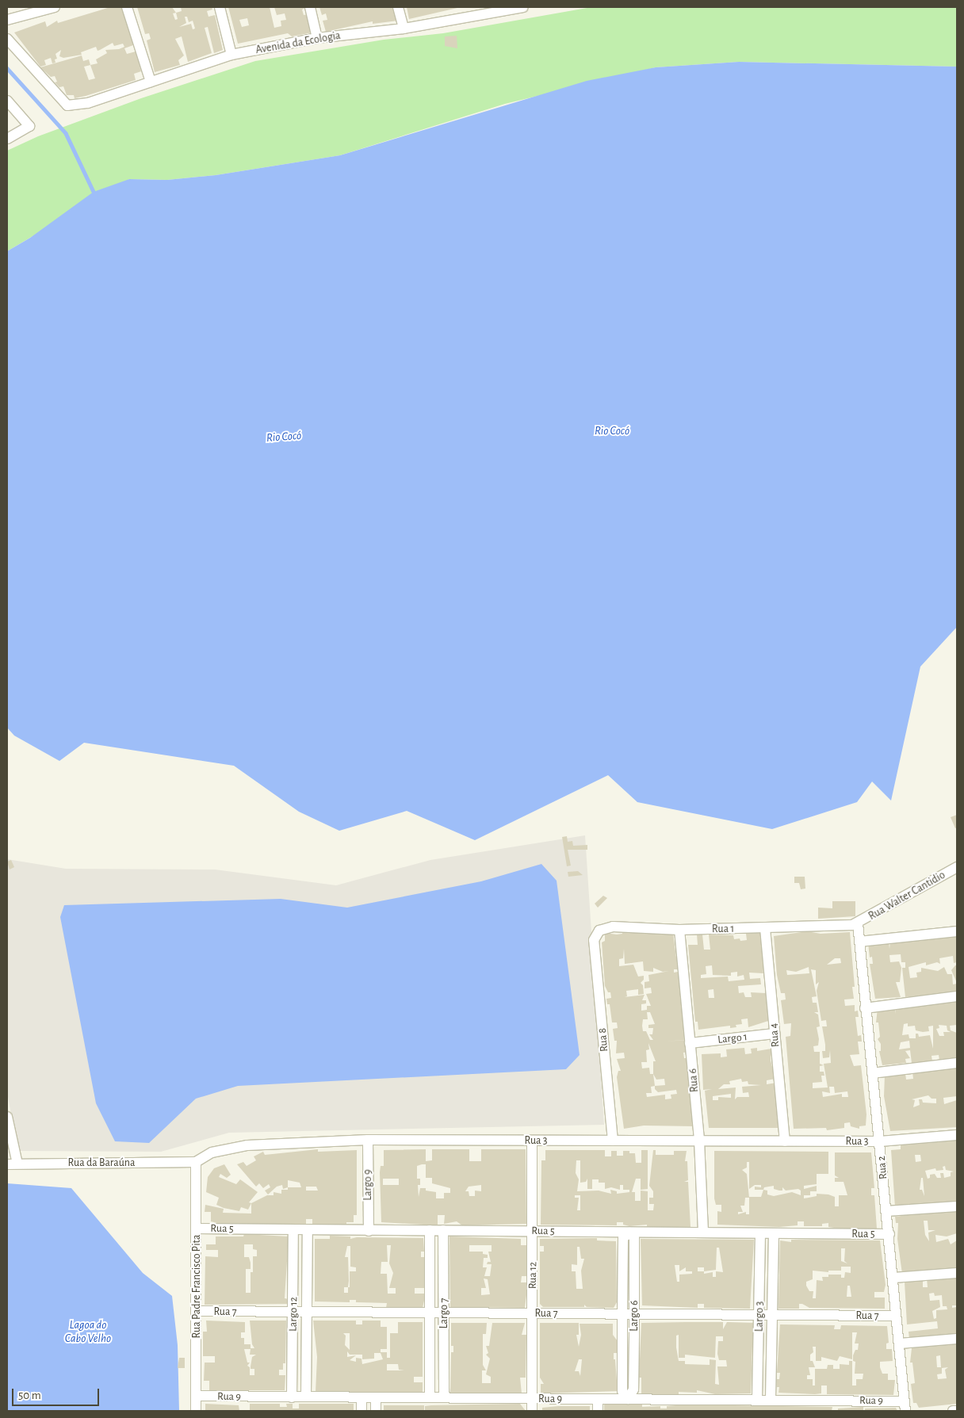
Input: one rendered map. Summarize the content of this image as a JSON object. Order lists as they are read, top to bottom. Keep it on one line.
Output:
{"streets":{"street":["Avenida da Ecologia","Rua Walter Cantidio","Rua 1","Rua 4","Largo 1","Rua 8","Rua 6","Rua 3","Rua da Baraúna","Rua 2","Largo 9","Rua 5","Rua 12","Rua Padre Francisco Pita","Rua 7","Largo 7","Largo 12","Largo 6","Largo 3","Rua 9"]},"crossings":[["Rua Walter Cantidio","Rua 1"],["Rua Walter Cantidio","Rua 2"],["Rua 1","Rua 4"],["Rua 1","Rua 8"],["Rua 1","Rua 6"],["Rua 1","Rua 2"],["Rua 4","Largo 1"],["Rua 4","Rua 3"],["Largo 1","Rua 6"],["Rua 8","Rua 3"],["Rua 6","Rua 3"],["Rua 6","Rua 5"],["Rua 3","Rua da Baraúna"],["Rua 3","Rua 2"],["Rua 3","Largo 9"],["Rua 3","Rua 12"],["Rua 3","Rua Padre Francisco Pita"],["Rua da Baraúna","Rua Padre Francisco Pita"],["Rua 2","Rua 5"],["Rua 2","Rua 7"],["Rua 2","Rua 9"],["Largo 9","Rua 5"],["Rua 5","Rua 12"],["Rua 5","Rua Padre Francisco Pita"],["Rua 5","Largo 7"],["Rua 5","Largo 12"],["Rua 5","Largo 6"],["Rua 5","Largo 3"],["Rua 12","Rua 7"],["Rua 12","Rua 9"],["Rua Padre Francisco Pita","Rua 7"],["Rua Padre Francisco Pita","Rua 9"],["Rua 7","Largo 7"],["Rua 7","Largo 12"],["Rua 7","Largo 6"],["Rua 7","Largo 3"],["Largo 7","Rua 9"],["Largo 12","Rua 9"],["Largo 6","Rua 9"],["Largo 3","Rua 9"]],"water":["Rio Cocó","Lagoa do Cabo Velho"],"scale_bar":"50 m"}
